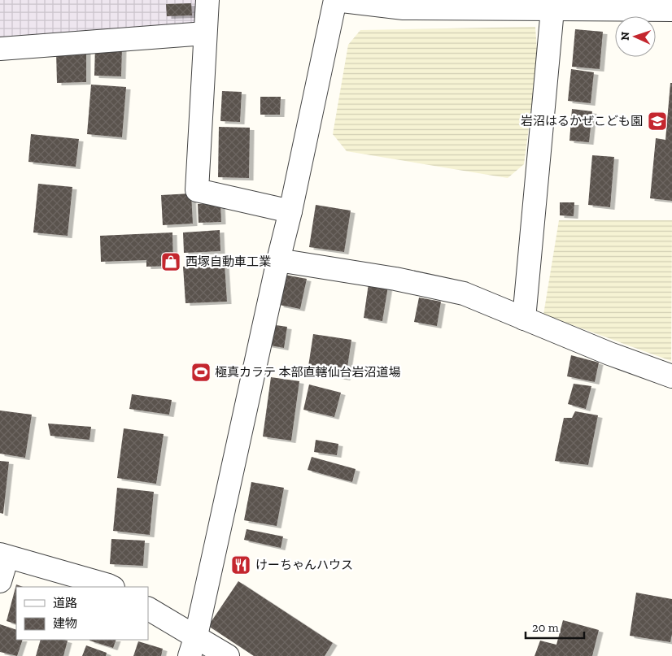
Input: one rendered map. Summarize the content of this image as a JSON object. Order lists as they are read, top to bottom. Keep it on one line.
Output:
{"places":{"school or university":["岩沼はるかぜこども園"],"shop":["西塚自動車工業"],"sports":["極真カラテ 本部直轄仙台岩沼道場"],"restaurant":["けーちゃんハウス"]},"legend":["道路","建物"],"scale_bar":"20 m","north":"left"}
